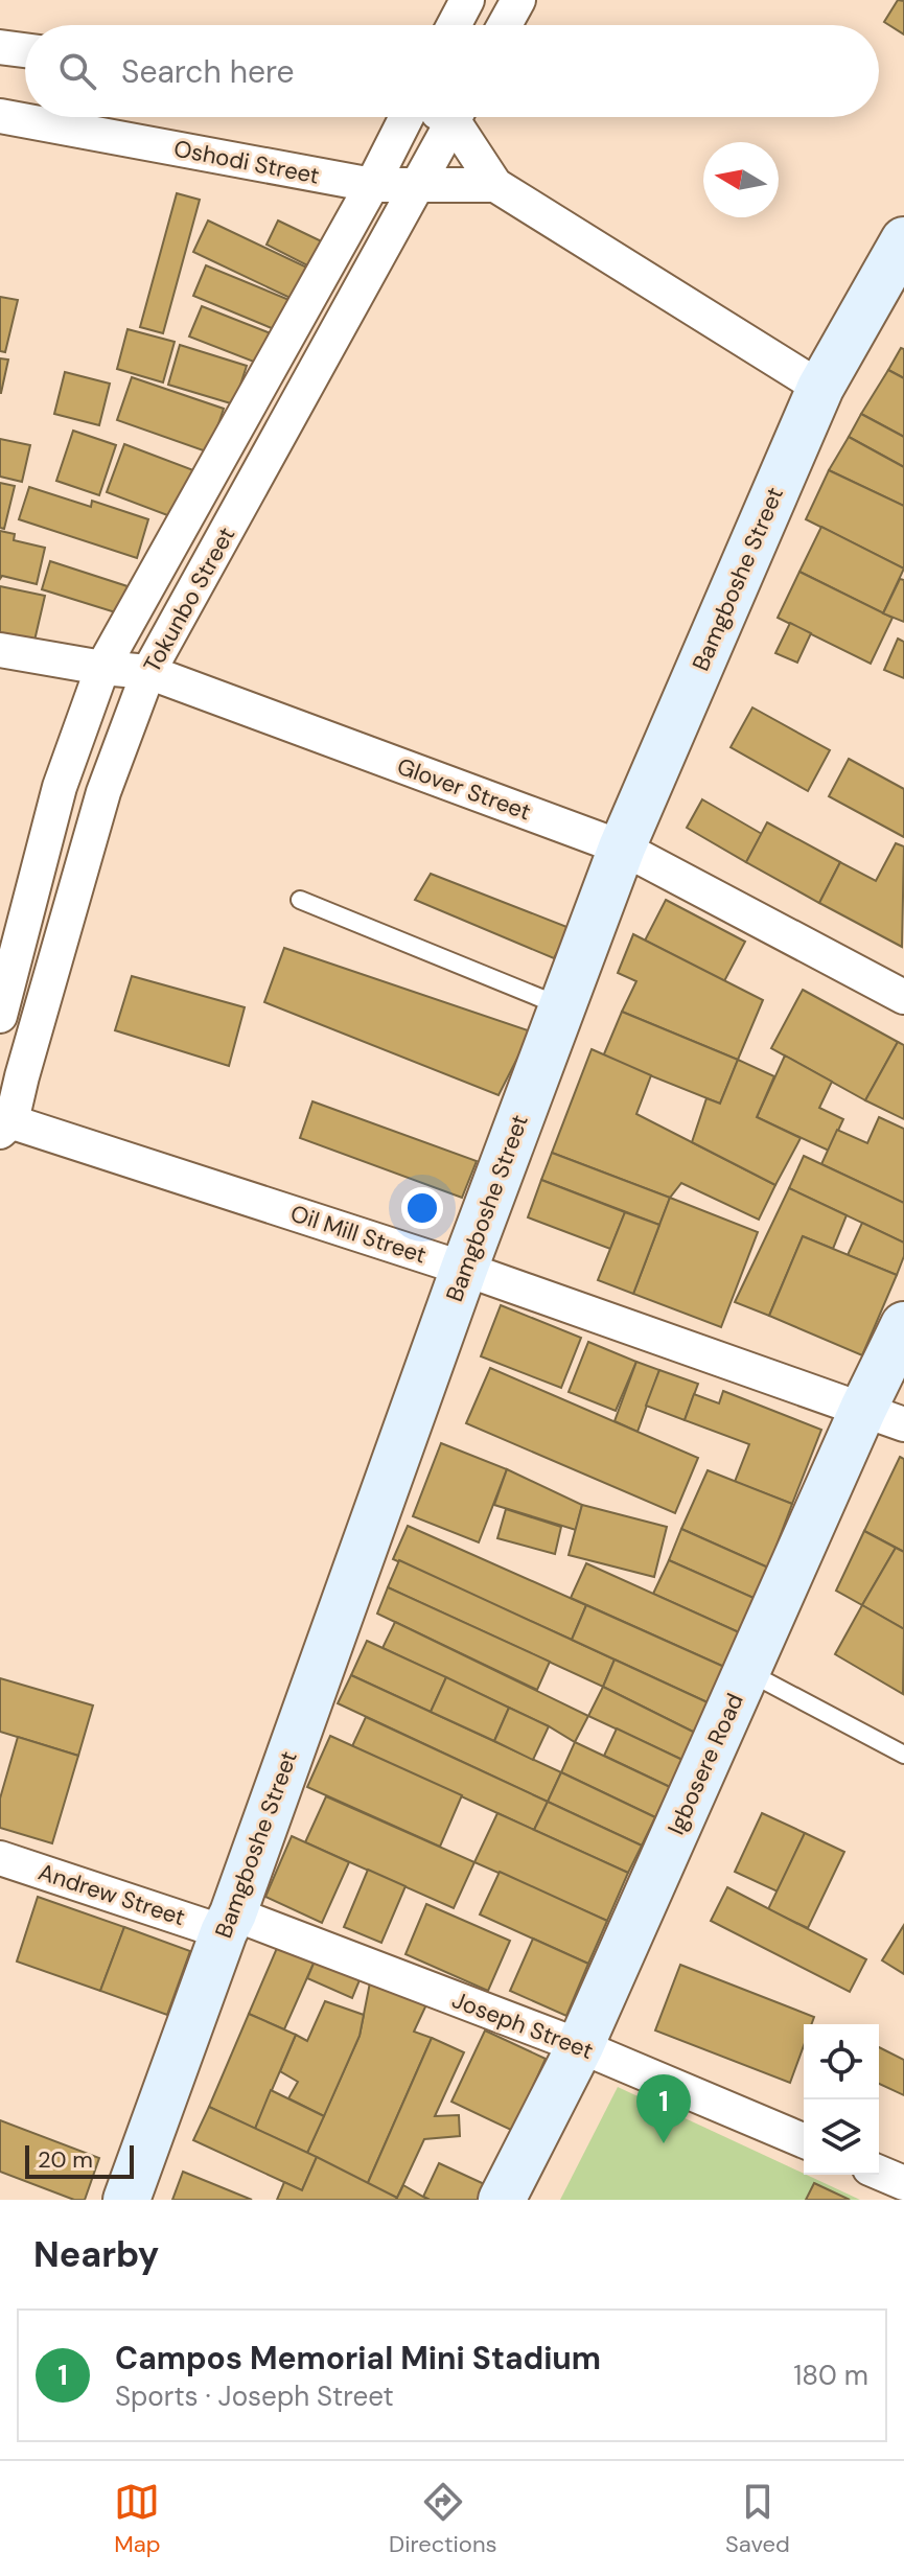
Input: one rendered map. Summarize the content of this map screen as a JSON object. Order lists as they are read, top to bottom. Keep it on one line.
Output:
{"streets":{"main road":["Bamgboshe Street","Igbosere Road"],"street":["Oshodi Street","Tokunbo Street","Glover Street","Oil Mill Street","Andrew Street","Joseph Street"]},"crossings":[["Oshodi Street","Tokunbo Street"],["Bamgboshe Street","Glover Street"],["Bamgboshe Street","Oil Mill Street"],["Bamgboshe Street","Andrew Street"],["Bamgboshe Street","Joseph Street"],["Tokunbo Street","Glover Street"],["Tokunbo Street","Oil Mill Street"],["Oil Mill Street","Igbosere Road"],["Igbosere Road","Joseph Street"],["Andrew Street","Joseph Street"]],"scale_bar":"20 m","north":"left","page":{"search":"Search here","pins":"1","scale":"20 m","heading":"Nearby","list":[{"mark":"1","name":"Campos Memorial Mini Stadium","note":"Sports · Joseph Street","value":"180 m"}],"nav":["Map","Directions","Saved"]}}
